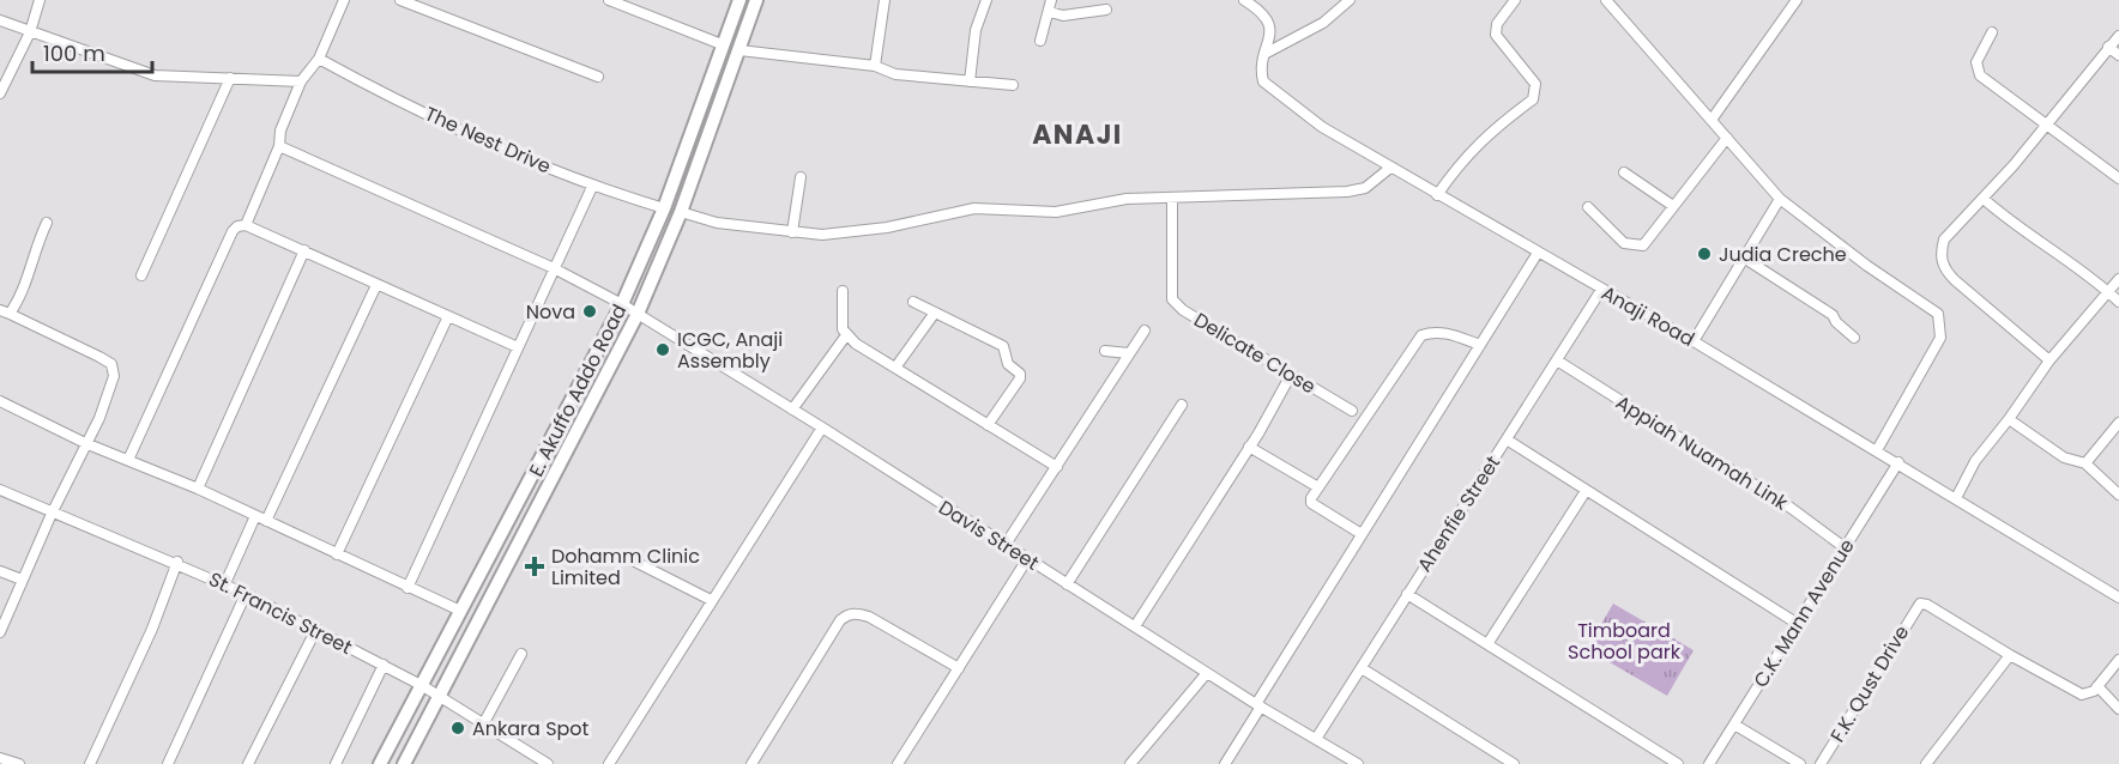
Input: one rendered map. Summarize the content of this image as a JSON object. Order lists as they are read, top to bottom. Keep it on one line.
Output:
{"streets":{"main road":["E. Akuffo Addo Road"],"street":["The Nest Drive","Anaji Road","Delicate Close","Appiah Nuamah Link","Ahenfie Street","Davis Street","St. Francis Street","C.K. Mann Avenue","F.K. Qust Drive"]},"crossings":[["The Nest Drive","E. Akuffo Addo Road"],["Anaji Road","Ahenfie Street"],["Anaji Road","C.K. Mann Avenue"],["E. Akuffo Addo Road","Davis Street"],["E. Akuffo Addo Road","St. Francis Street"],["Appiah Nuamah Link","Ahenfie Street"],["Appiah Nuamah Link","C.K. Mann Avenue"],["Ahenfie Street","Davis Street"]],"districts":["ANAJI"],"parks":["Timboard School park"],"places":{"other":["Judia Creche","Nova","ICGC, Anaji Assembly","Ankara Spot"],"health":["Dohamm Clinic Limited"]},"scale_bar":"100 m"}
